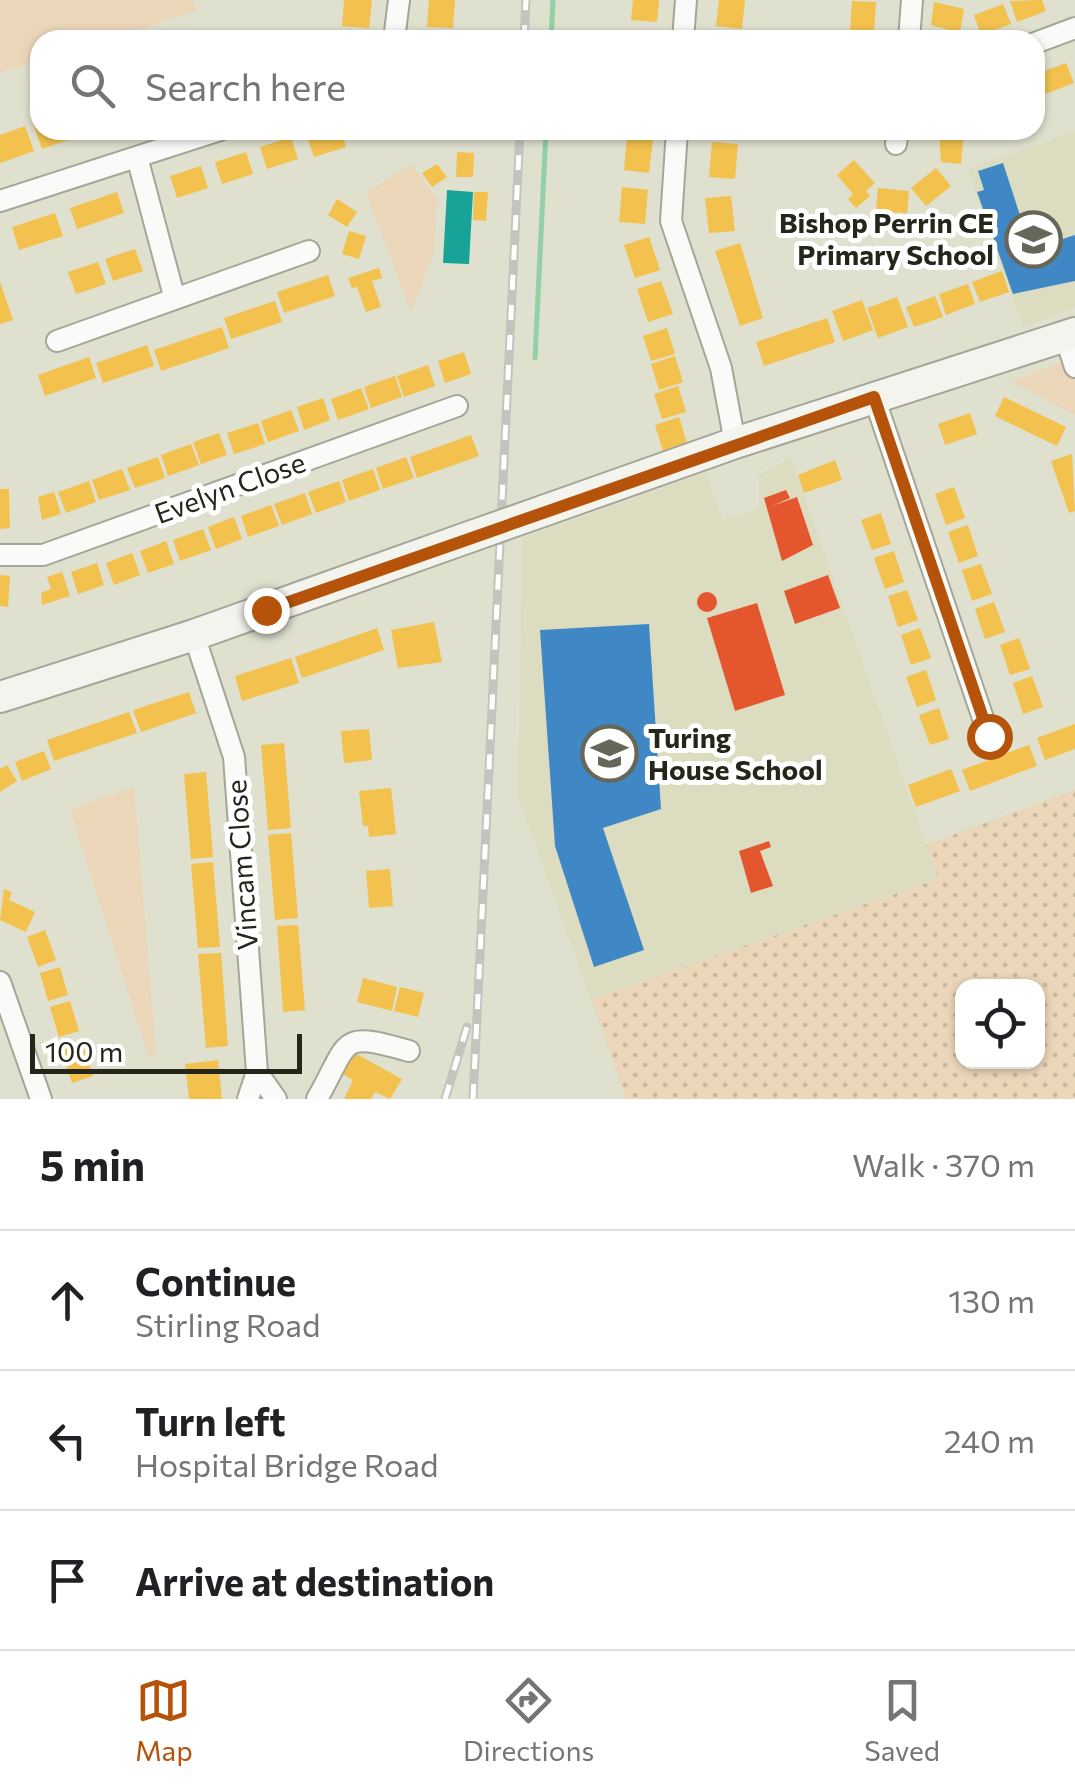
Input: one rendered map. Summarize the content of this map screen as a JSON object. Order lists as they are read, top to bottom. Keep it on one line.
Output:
{"streets":{"street":["Evelyn Close","Vincam Close"]},"places":{"school or university":["Bishop Perrin CE Primary School","Turing House School"]},"scale_bar":"100 m","page":{"search":"Search here","scale":"100 m","heading":["5 min","Walk · 370 m"],"list":[["Continue","Stirling Road","130 m"],["Turn left","Hospital Bridge Road","240 m"],"Arrive at destination"],"nav":["Map","Directions","Saved"]}}
